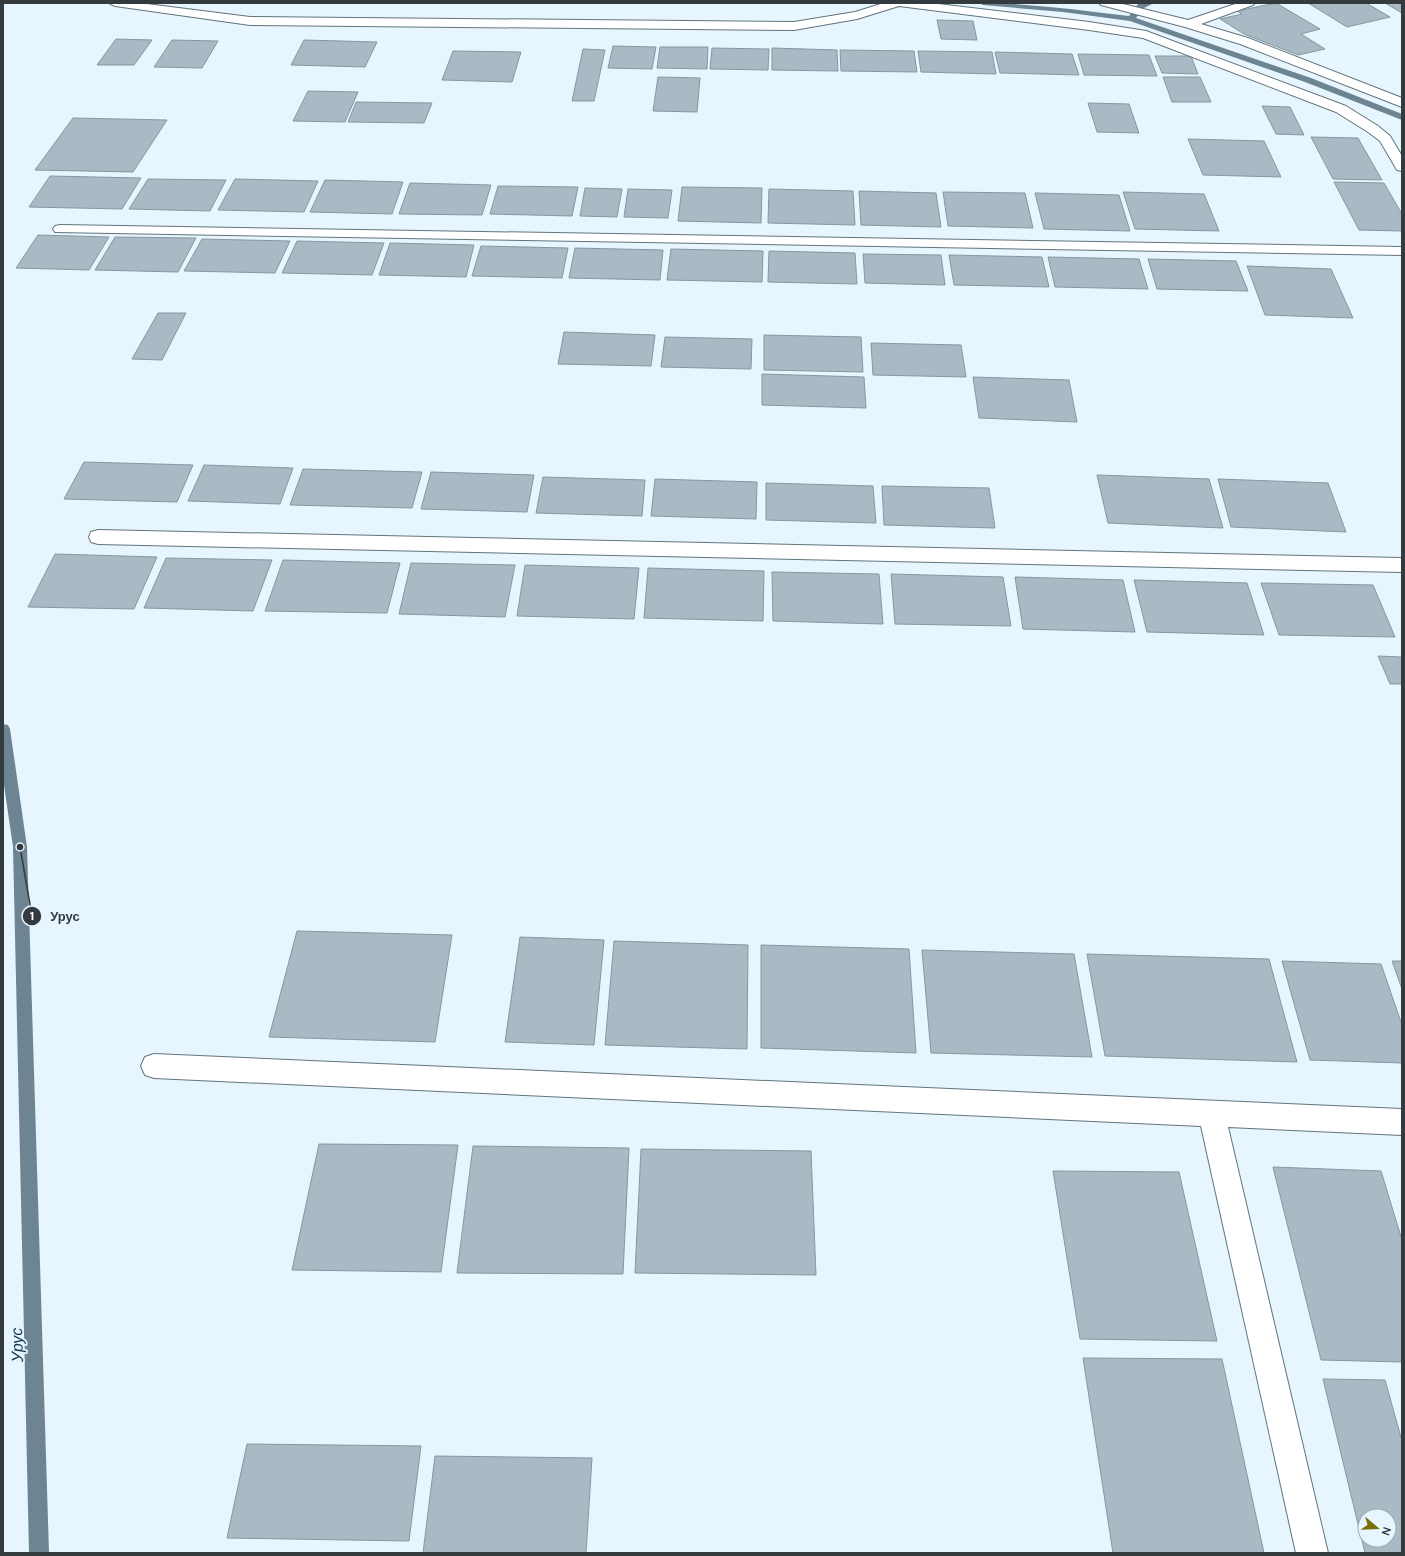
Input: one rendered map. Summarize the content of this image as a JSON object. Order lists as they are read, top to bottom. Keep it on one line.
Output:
{"water":["Урус"],"places":["Урус"],"north":"right"}
